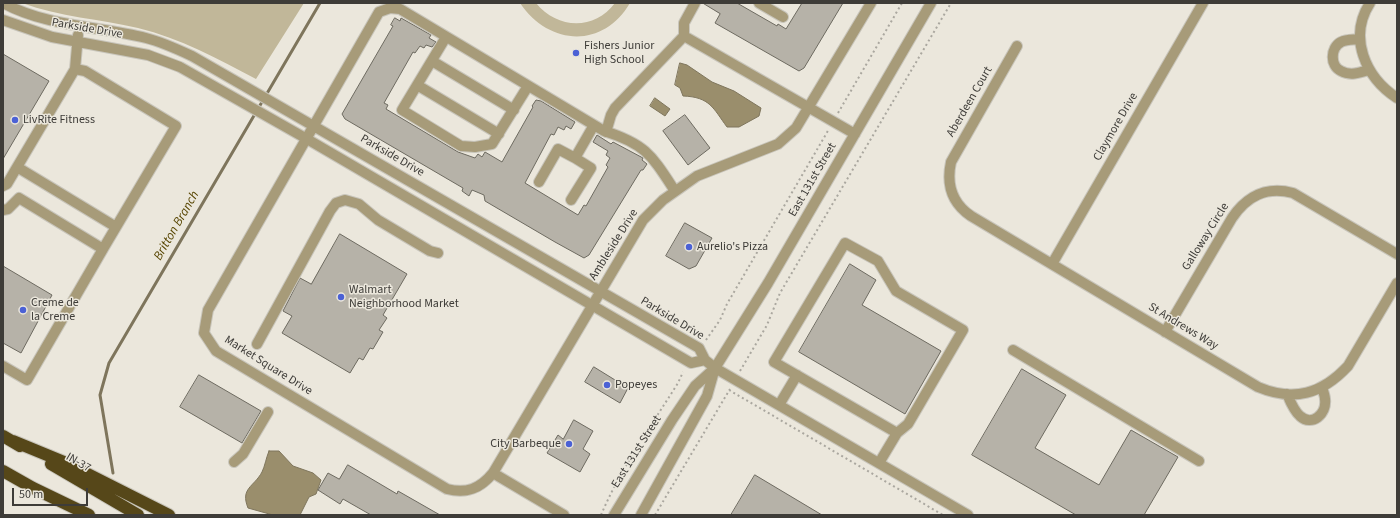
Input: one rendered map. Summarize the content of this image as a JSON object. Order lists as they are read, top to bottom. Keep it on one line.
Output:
{"streets":{"highway":["IN-37"],"street":["Parkside Drive","Aberdeen Court","Claymore Drive","East 131st Street","Galloway Circle","Ambleside Drive","St Andrews Way","Market Square Drive"]},"crossings":[["Parkside Drive","Ambleside Drive"],["Parkside Drive","Market Square Drive"],["Aberdeen Court","St Andrews Way"],["Claymore Drive","St Andrews Way"],["Galloway Circle","St Andrews Way"],["Ambleside Drive","Market Square Drive"]],"water":["Britton Branch"],"places":["Fishers Junior High School","LivRite Fitness","Aurelio's Pizza","Walmart Neighborhood Market","Creme de la Creme","Popeyes","City Barbeque"],"scale_bar":"50 m"}
